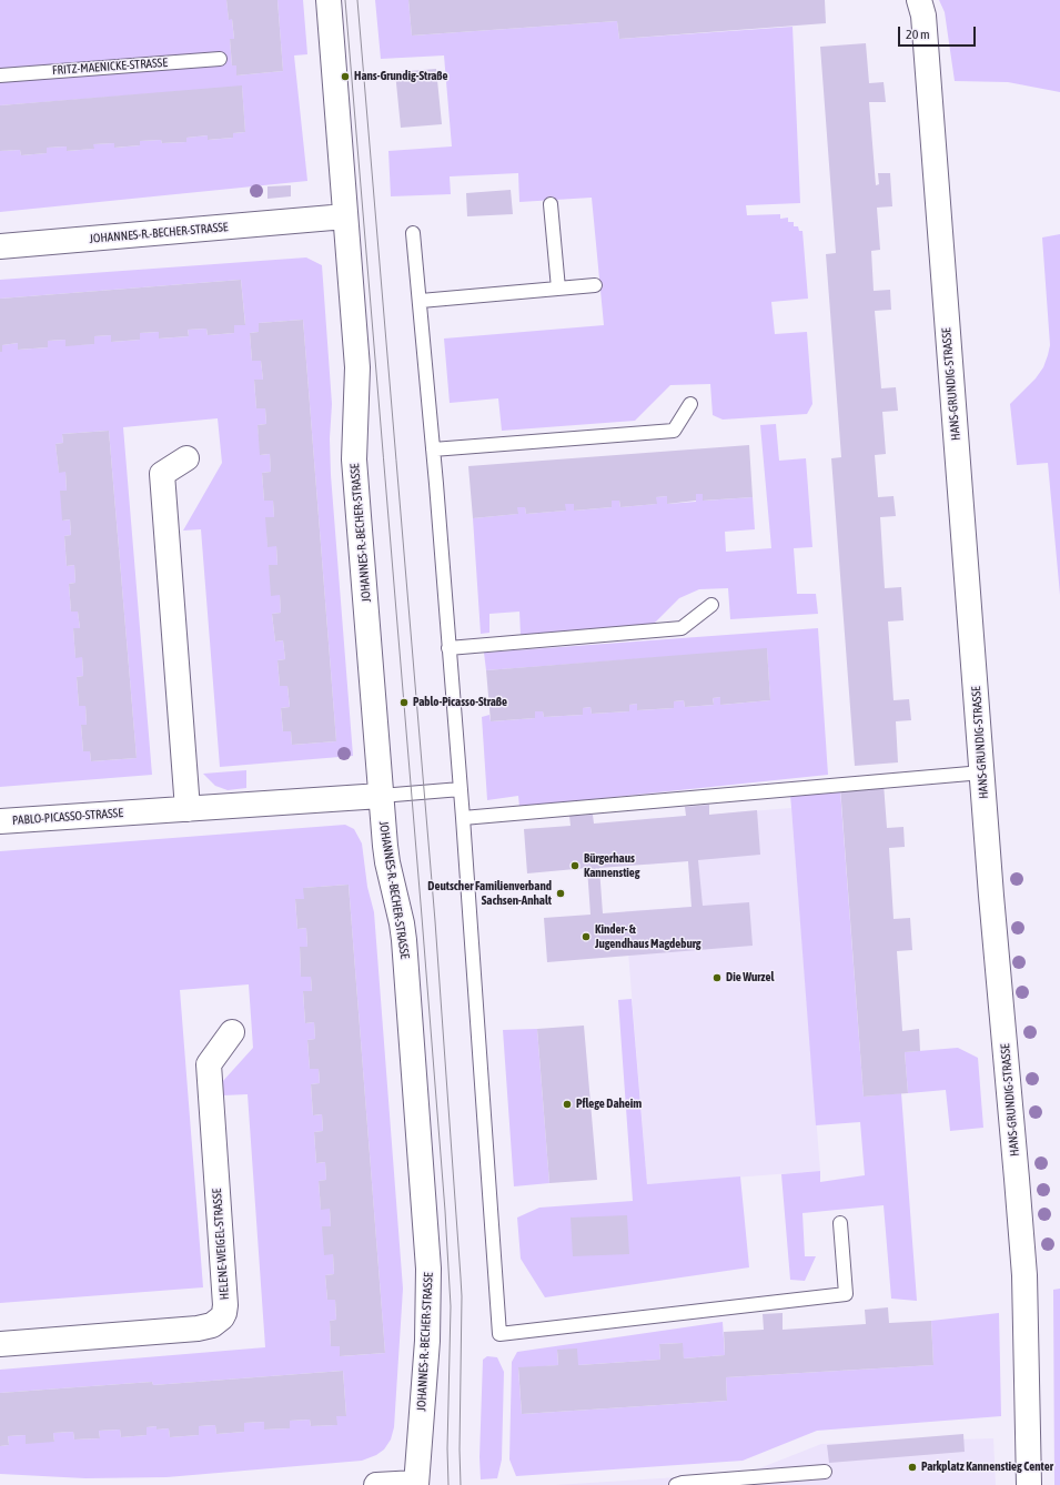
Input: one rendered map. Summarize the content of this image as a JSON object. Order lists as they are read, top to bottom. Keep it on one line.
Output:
{"streets":{"street":["JOHANNES-R.-BECHER-STRASSE","HANS-GRUNDIG-STRASSE","PABLO-PICASSO-STRASSE","HELENE-WEIGEL-STRASSE"],"lane":["FRITZ-MAENICKE-STRASSE"]},"crossings":[["JOHANNES-R.-BECHER-STRASSE","PABLO-PICASSO-STRASSE"]],"places":["Hans-Grundig-Straße","Pablo-Picasso-Straße","Bürgerhaus Kannenstieg","Deutscher Familienverband Sachsen-Anhalt","Kinder- & Jugendhaus Magdeburg","Die Wurzel","Pflege Daheim","Parkplatz Kannenstieg Center"],"scale_bar":"20 m"}
